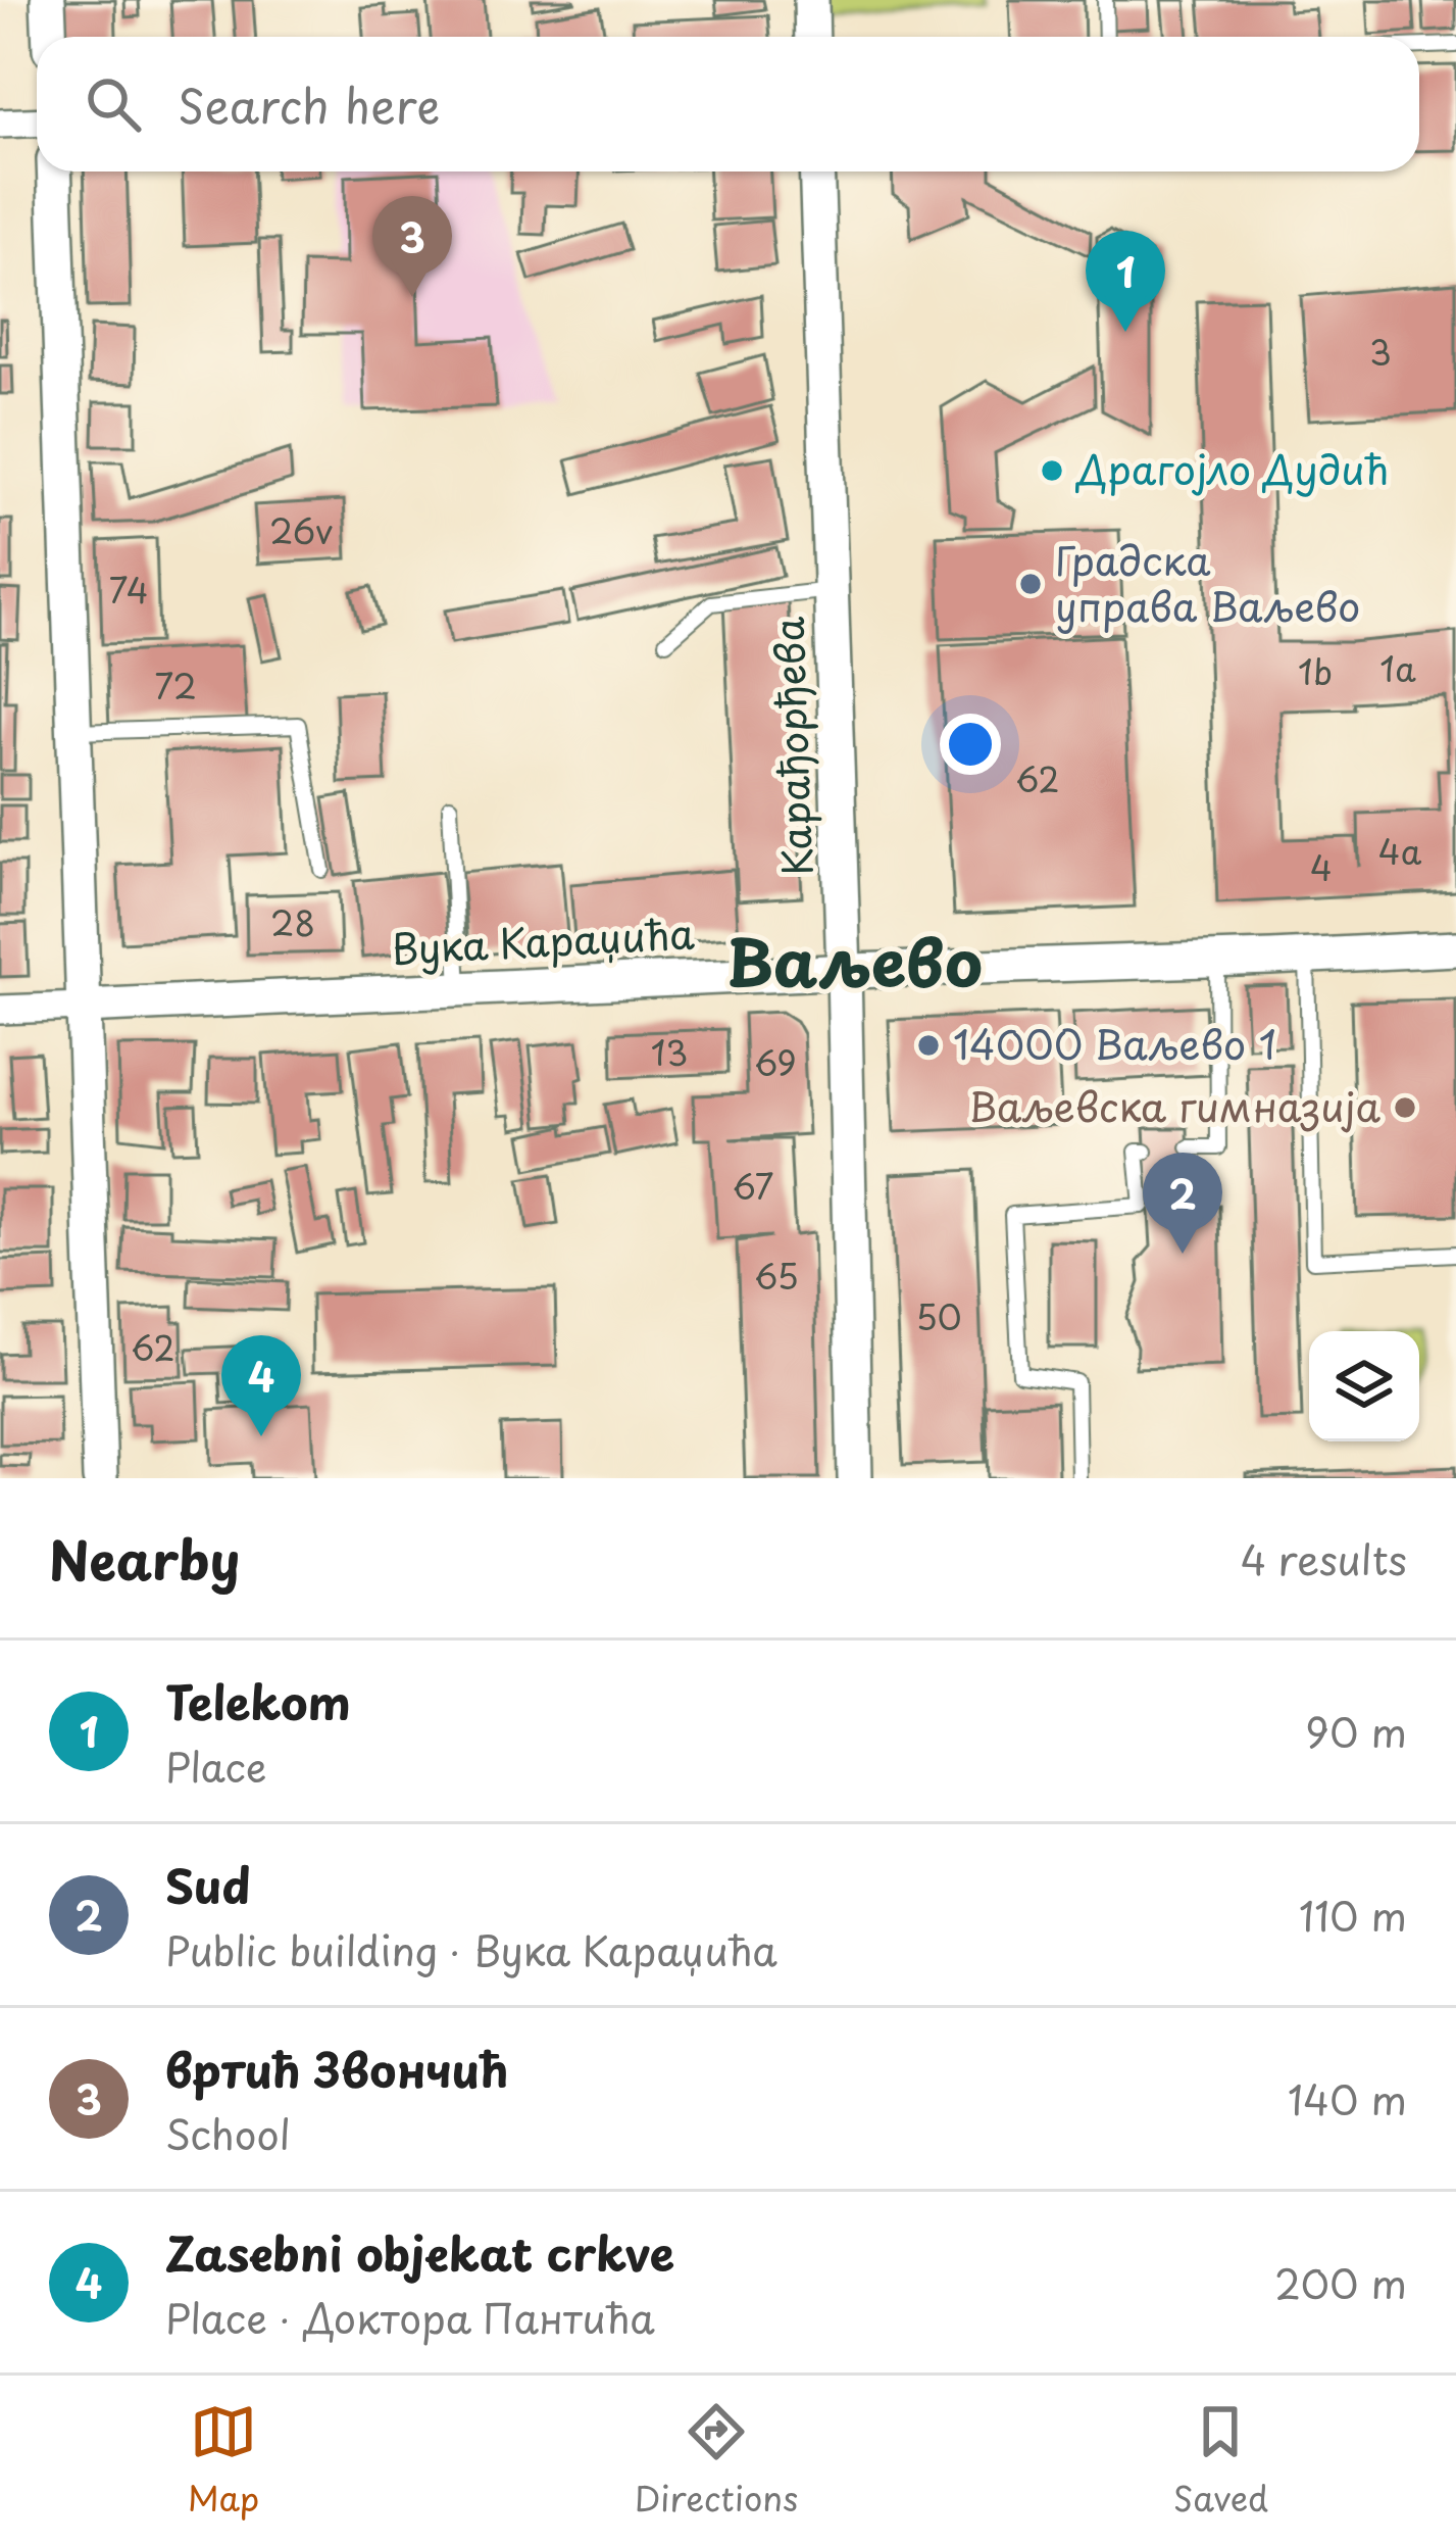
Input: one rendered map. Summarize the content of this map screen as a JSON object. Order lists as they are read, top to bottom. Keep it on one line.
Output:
{"streets":{"street":["Карађорђева","Вука Караџића"]},"crossings":[["Карађорђева","Вука Караџића"]],"districts":["Ваљево"],"places":["Драгојло Дудић","Градска управа Ваљево","14000 Ваљево 1","Ваљевска гимназија"],"house_numbers":["3","26v","74","1a","1b","72","62","4a","4","28","13","69","67","65","50","62"],"page":{"search":"Search here","pins":["3","1","2","4"],"heading":["Nearby","4 results"],"list":[{"mark":"1","name":"Telekom","note":"Place","value":"90 m"},{"mark":"2","name":"Sud","note":"Public building · Вука Караџића","value":"110 m"},{"mark":"3","name":"вртић Звончић","note":"School","value":"140 m"},{"mark":"4","name":"Zasebni objekat crkve","note":"Place · Доктора Пантића","value":"200 m"}],"nav":["Map","Directions","Saved"]}}
